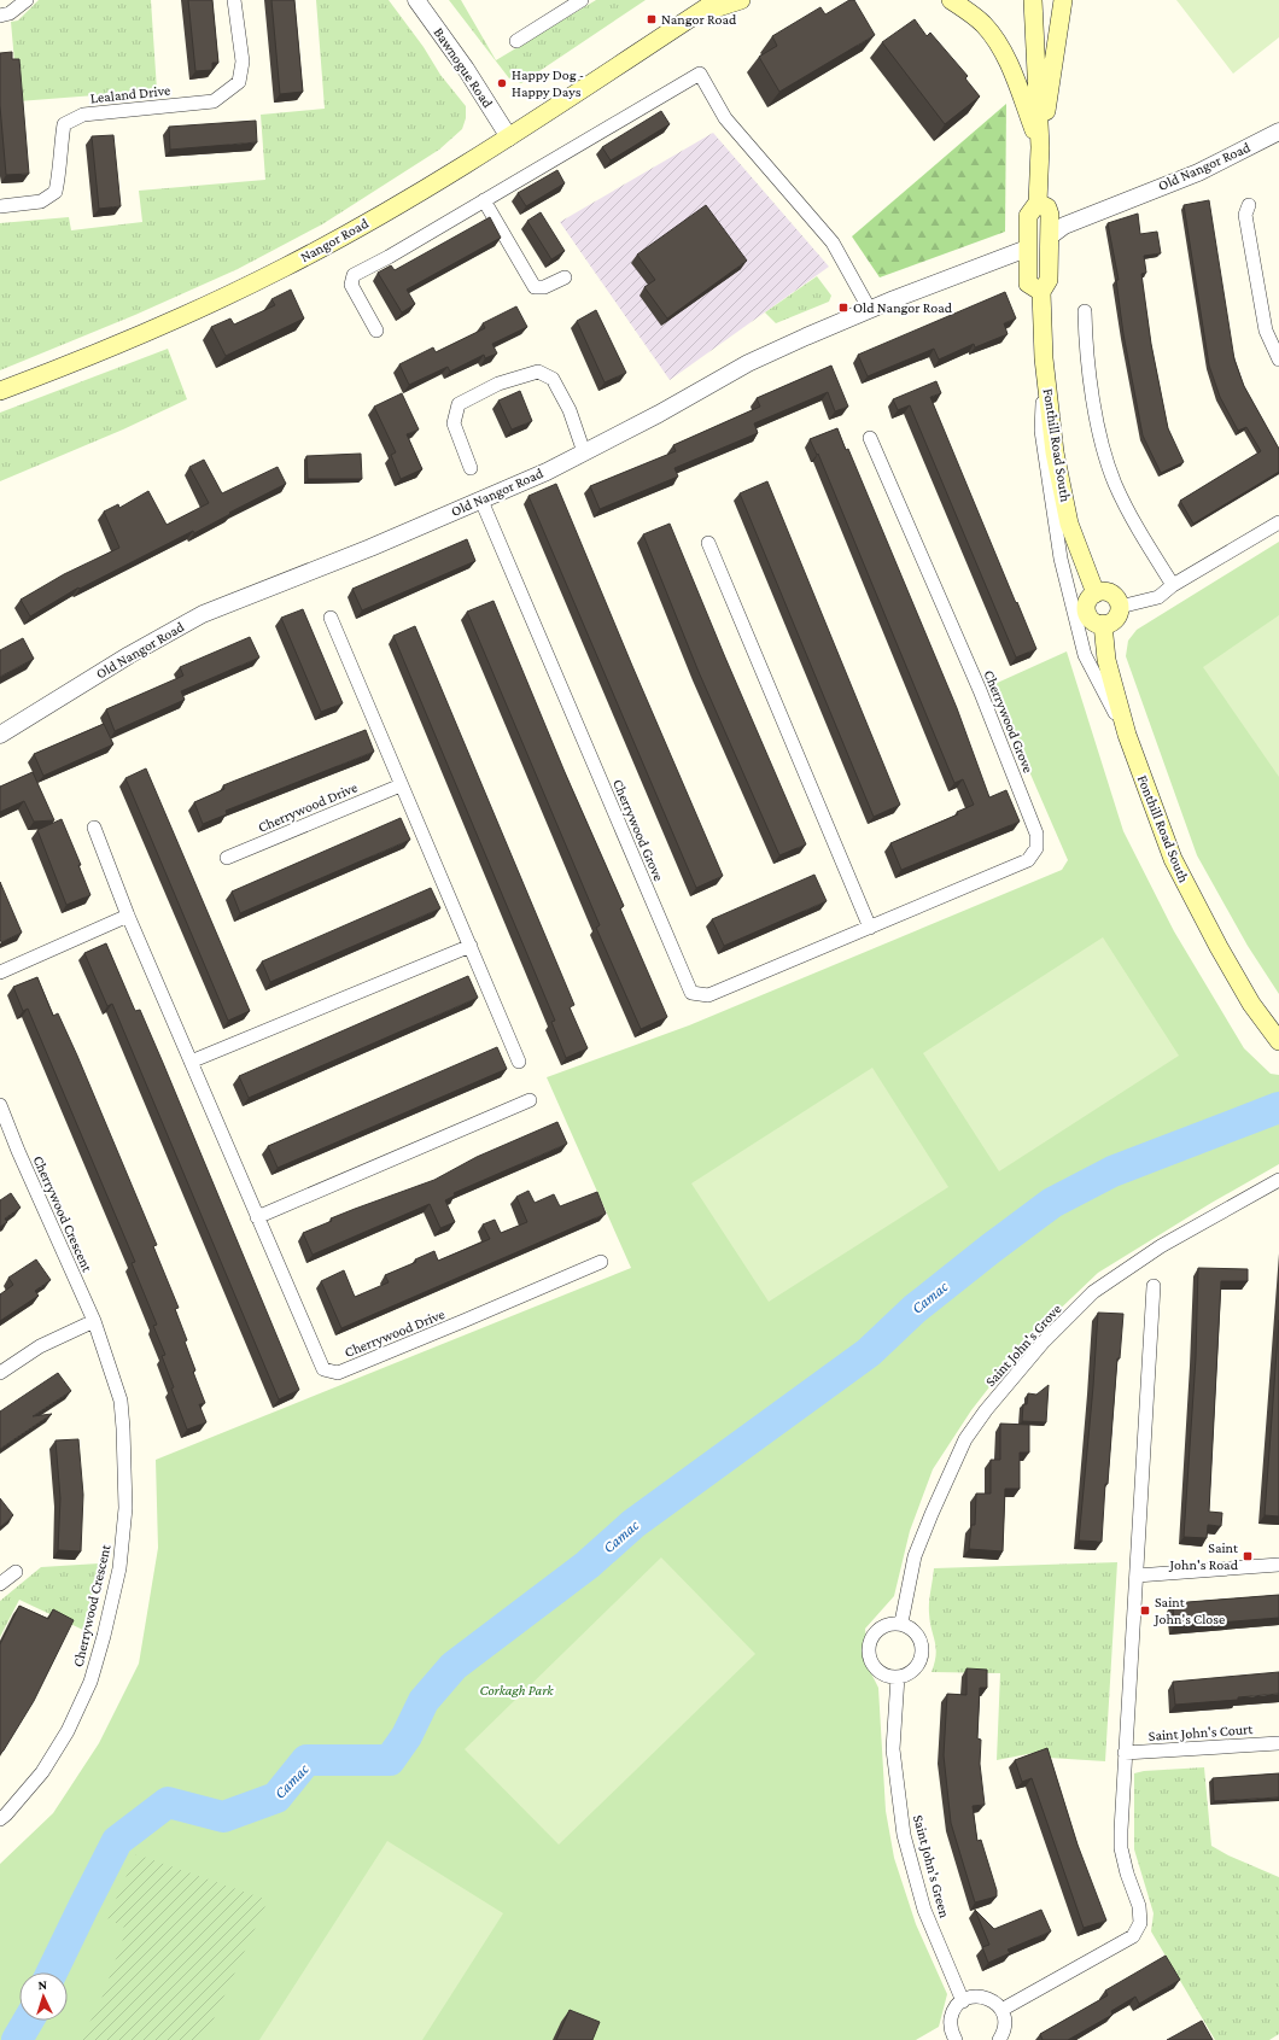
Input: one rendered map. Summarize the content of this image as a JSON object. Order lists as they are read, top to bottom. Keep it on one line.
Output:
{"streets":{"main road":["Nangor Road","Fonthill Road South"],"street":["Bawnogue Road","Lealand Drive","Old Nangor Road","Cherrywood Grove","Cherrywood Drive","Cherrywood Crescent","Saint John's Grove","Saint John's Court","Saint John's Green"]},"crossings":[["Bawnogue Road","Nangor Road"],["Old Nangor Road","Fonthill Road South"],["Old Nangor Road","Cherrywood Grove"],["Saint John's Grove","Saint John's Green"]],"water":["Camac"],"parks":["Corkagh Park"],"places":{"transit":["Nangor Road","Old Nangor Road","Saint John's Road","Saint John's Close"],"other":["Happy Dog - Happy Days"]},"north":"top"}
